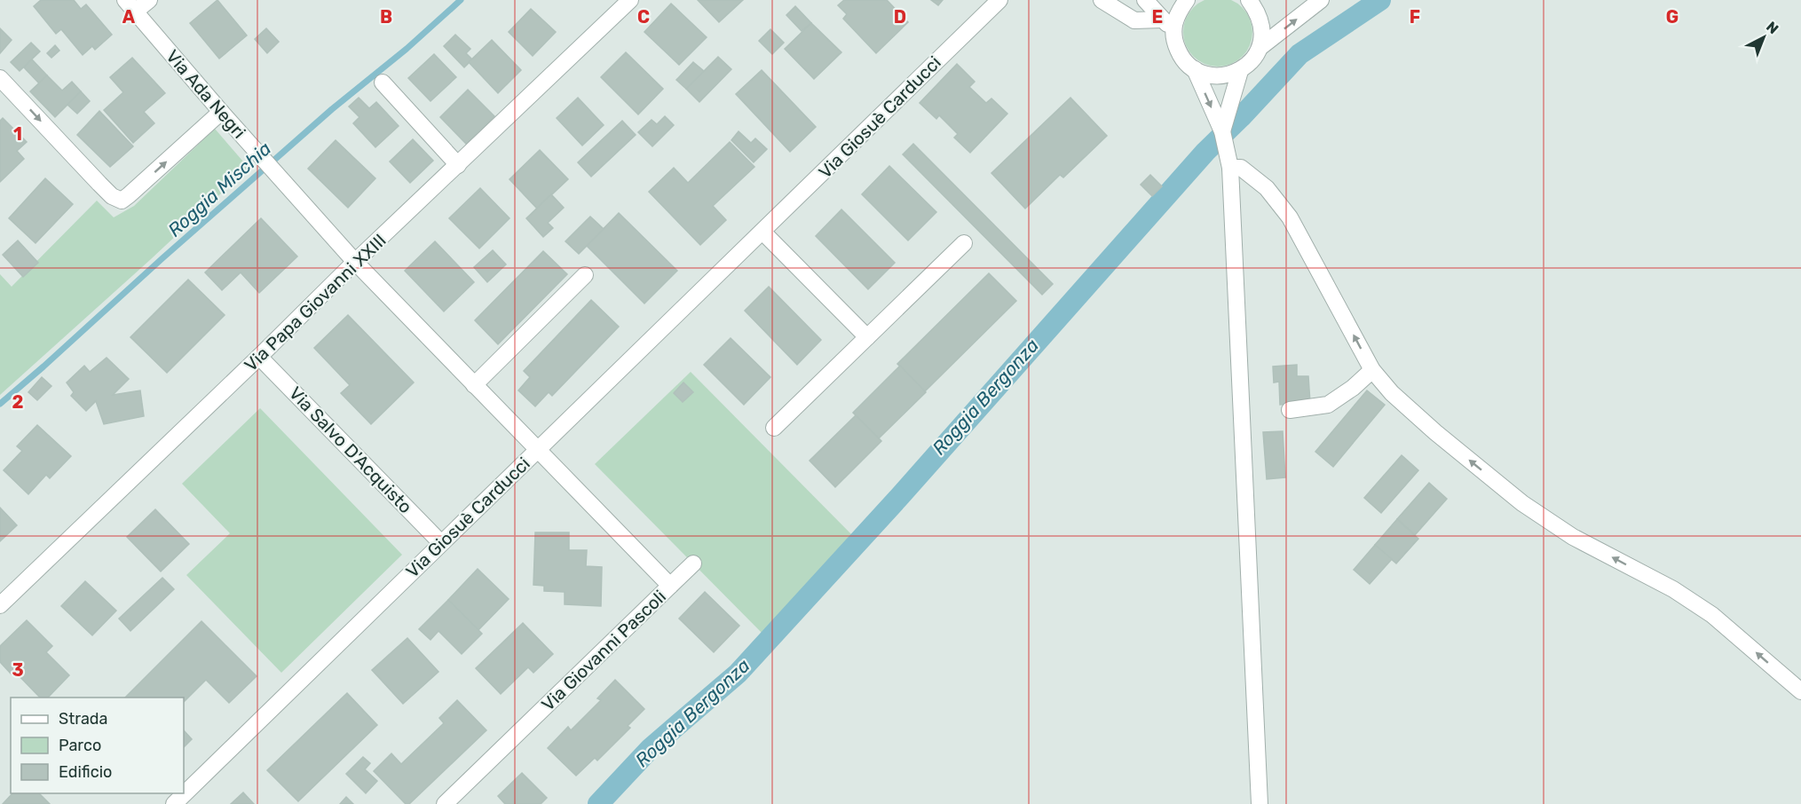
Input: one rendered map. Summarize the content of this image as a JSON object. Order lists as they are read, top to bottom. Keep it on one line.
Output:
{"streets":{"street":["Via Ada Negri","Via Giosuè Carducci","Via Papa Giovanni XXIII","Via Salvo D'Acquisto","Via Giovanni Pascoli"]},"crossings":[["Via Ada Negri","Via Giosuè Carducci"],["Via Ada Negri","Via Papa Giovanni XXIII"],["Via Ada Negri","Via Giovanni Pascoli"],["Via Giosuè Carducci","Via Salvo D'Acquisto"],["Via Giosuè Carducci","Via Giovanni Pascoli"],["Via Papa Giovanni XXIII","Via Salvo D'Acquisto"]],"water":["Roggia Mischia","Roggia Bergonza"],"legend":["Strada","Parco","Edificio"],"north":"top right","grid":{"columns":["A","B","C","D","E","F","G"],"rows":["1","2","3"]}}
